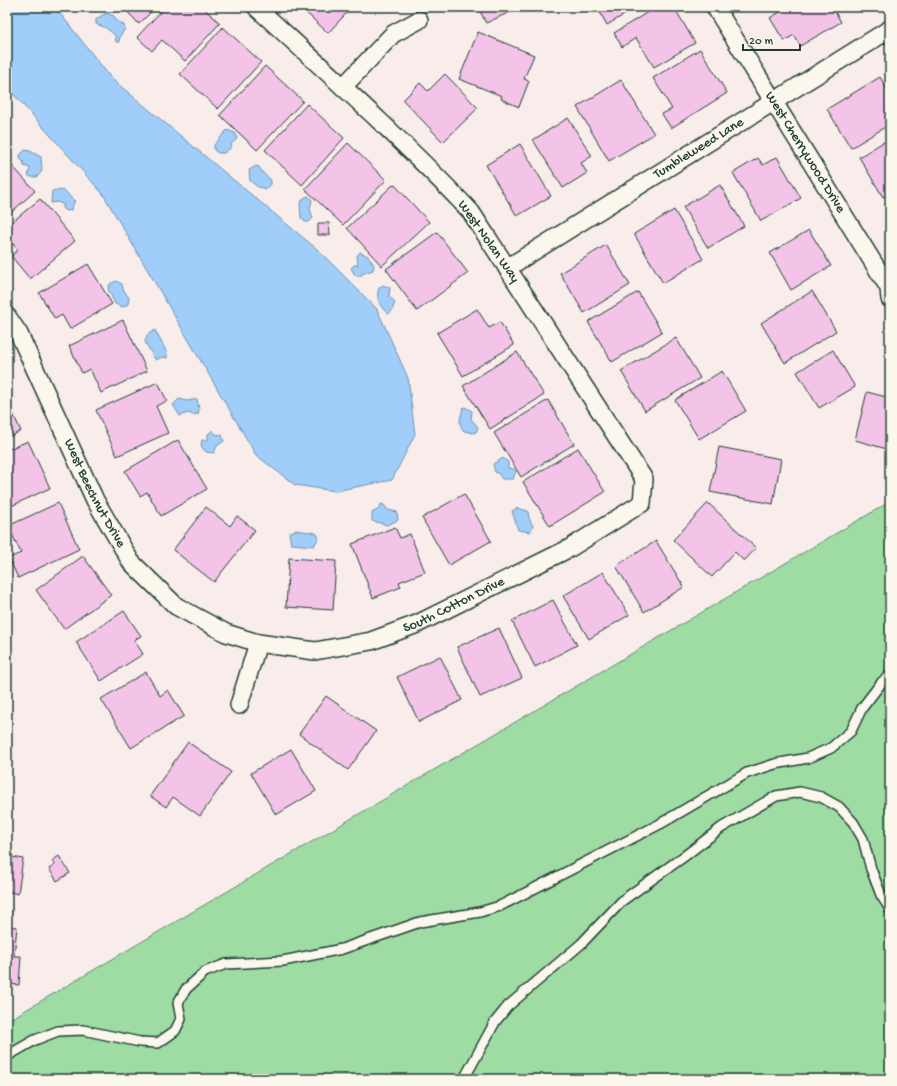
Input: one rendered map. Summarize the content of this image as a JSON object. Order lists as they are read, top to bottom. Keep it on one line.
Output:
{"streets":{"street":["Tumbleweed Lane","West Cherrywood Drive","West Nolan Way","West Beechnut Drive","South Cotton Drive"]},"crossings":[["Tumbleweed Lane","West Cherrywood Drive"],["Tumbleweed Lane","West Nolan Way"],["West Nolan Way","South Cotton Drive"],["West Beechnut Drive","South Cotton Drive"]],"scale_bar":"20 m"}
